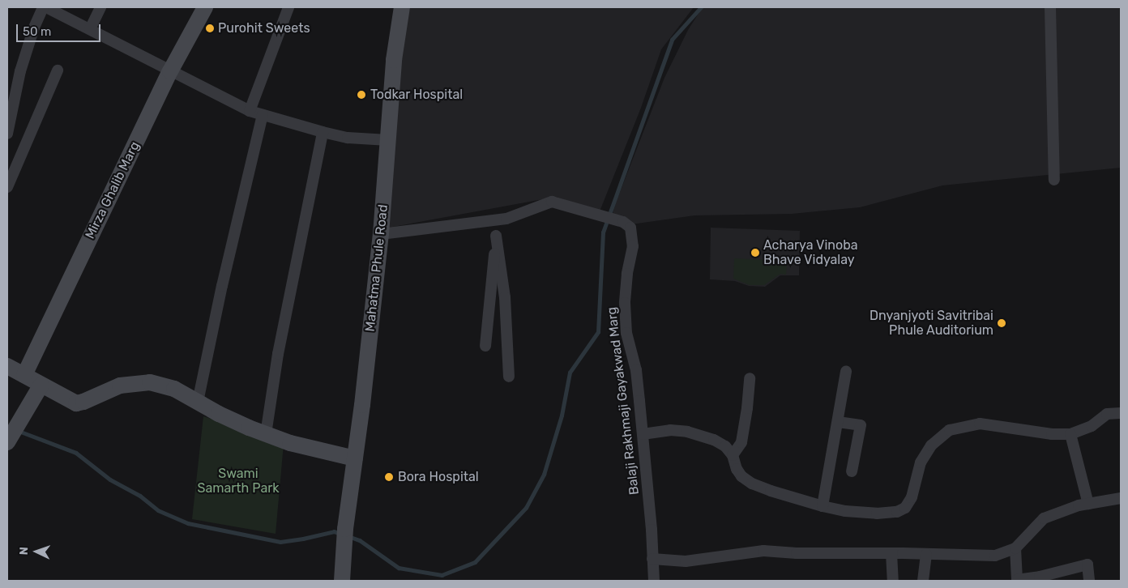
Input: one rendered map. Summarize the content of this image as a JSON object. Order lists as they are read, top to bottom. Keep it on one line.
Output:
{"streets":{"street":["Mirza Ghalib Marg","Mahatma Phule Road","Balaji Rakhmaji Gayakwad Marg"]},"parks":["Swami Samarth Park"],"places":["Purohit Sweets","Todkar Hospital","Acharya Vinoba Bhave Vidyalay","Dnyanjyoti Savitribai Phule Auditorium","Bora Hospital"],"scale_bar":"50 m","north":"left"}
